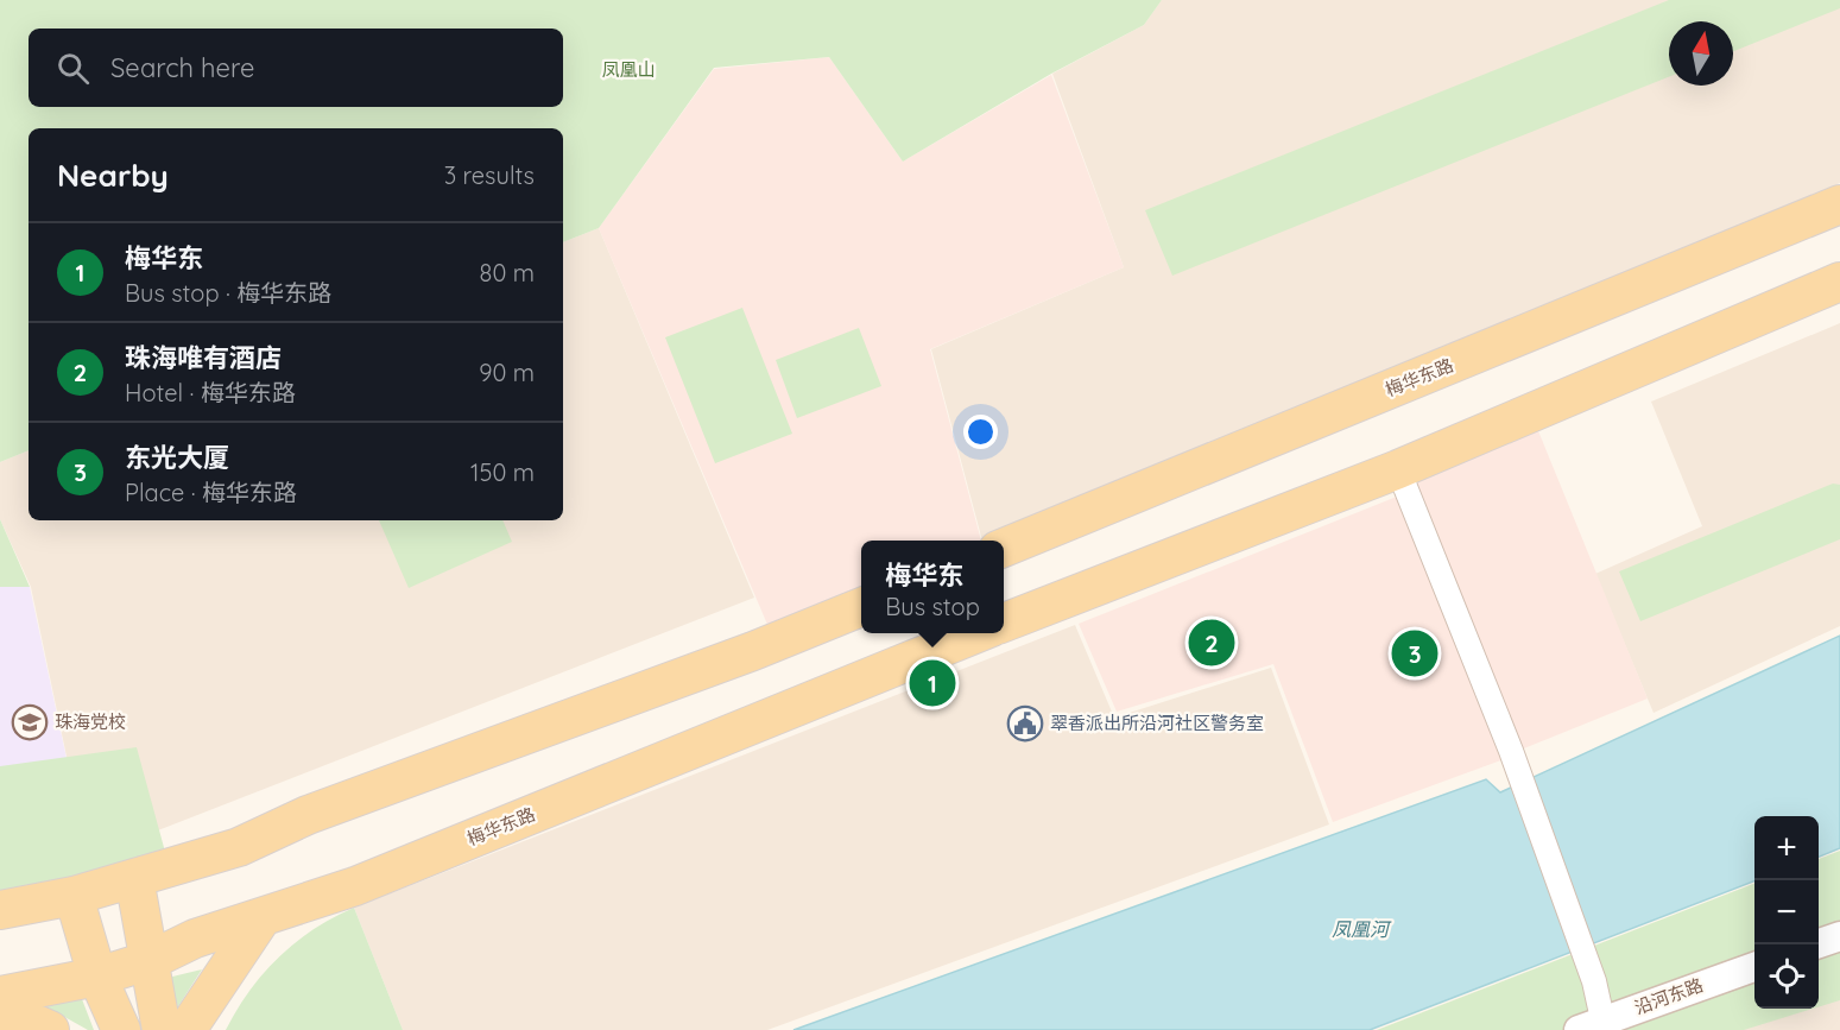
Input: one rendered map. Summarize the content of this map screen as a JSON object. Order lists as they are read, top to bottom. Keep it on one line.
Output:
{"streets":{"main road":["梅华东路"],"street":["沿河东路"]},"water":["凤凰河"],"parks":["凤凰山"],"places":{"school or university":["珠海党校"],"public building":["翠香派出所沿河社区警务室"]},"north":"top","page":{"search":"Search here","heading":["Nearby","3 results"],"list":[{"mark":"1","name":"梅华东","note":"Bus stop · 梅华东路","value":"80 m"},{"mark":"2","name":"珠海唯有酒店","note":"Hotel · 梅华东路","value":"90 m"},{"mark":"3","name":"东光大厦","note":"Place · 梅华东路","value":"150 m"}],"popup":["梅华东","Bus stop"],"pins":["2","3","1"],"map_buttons":["+","−"]}}
